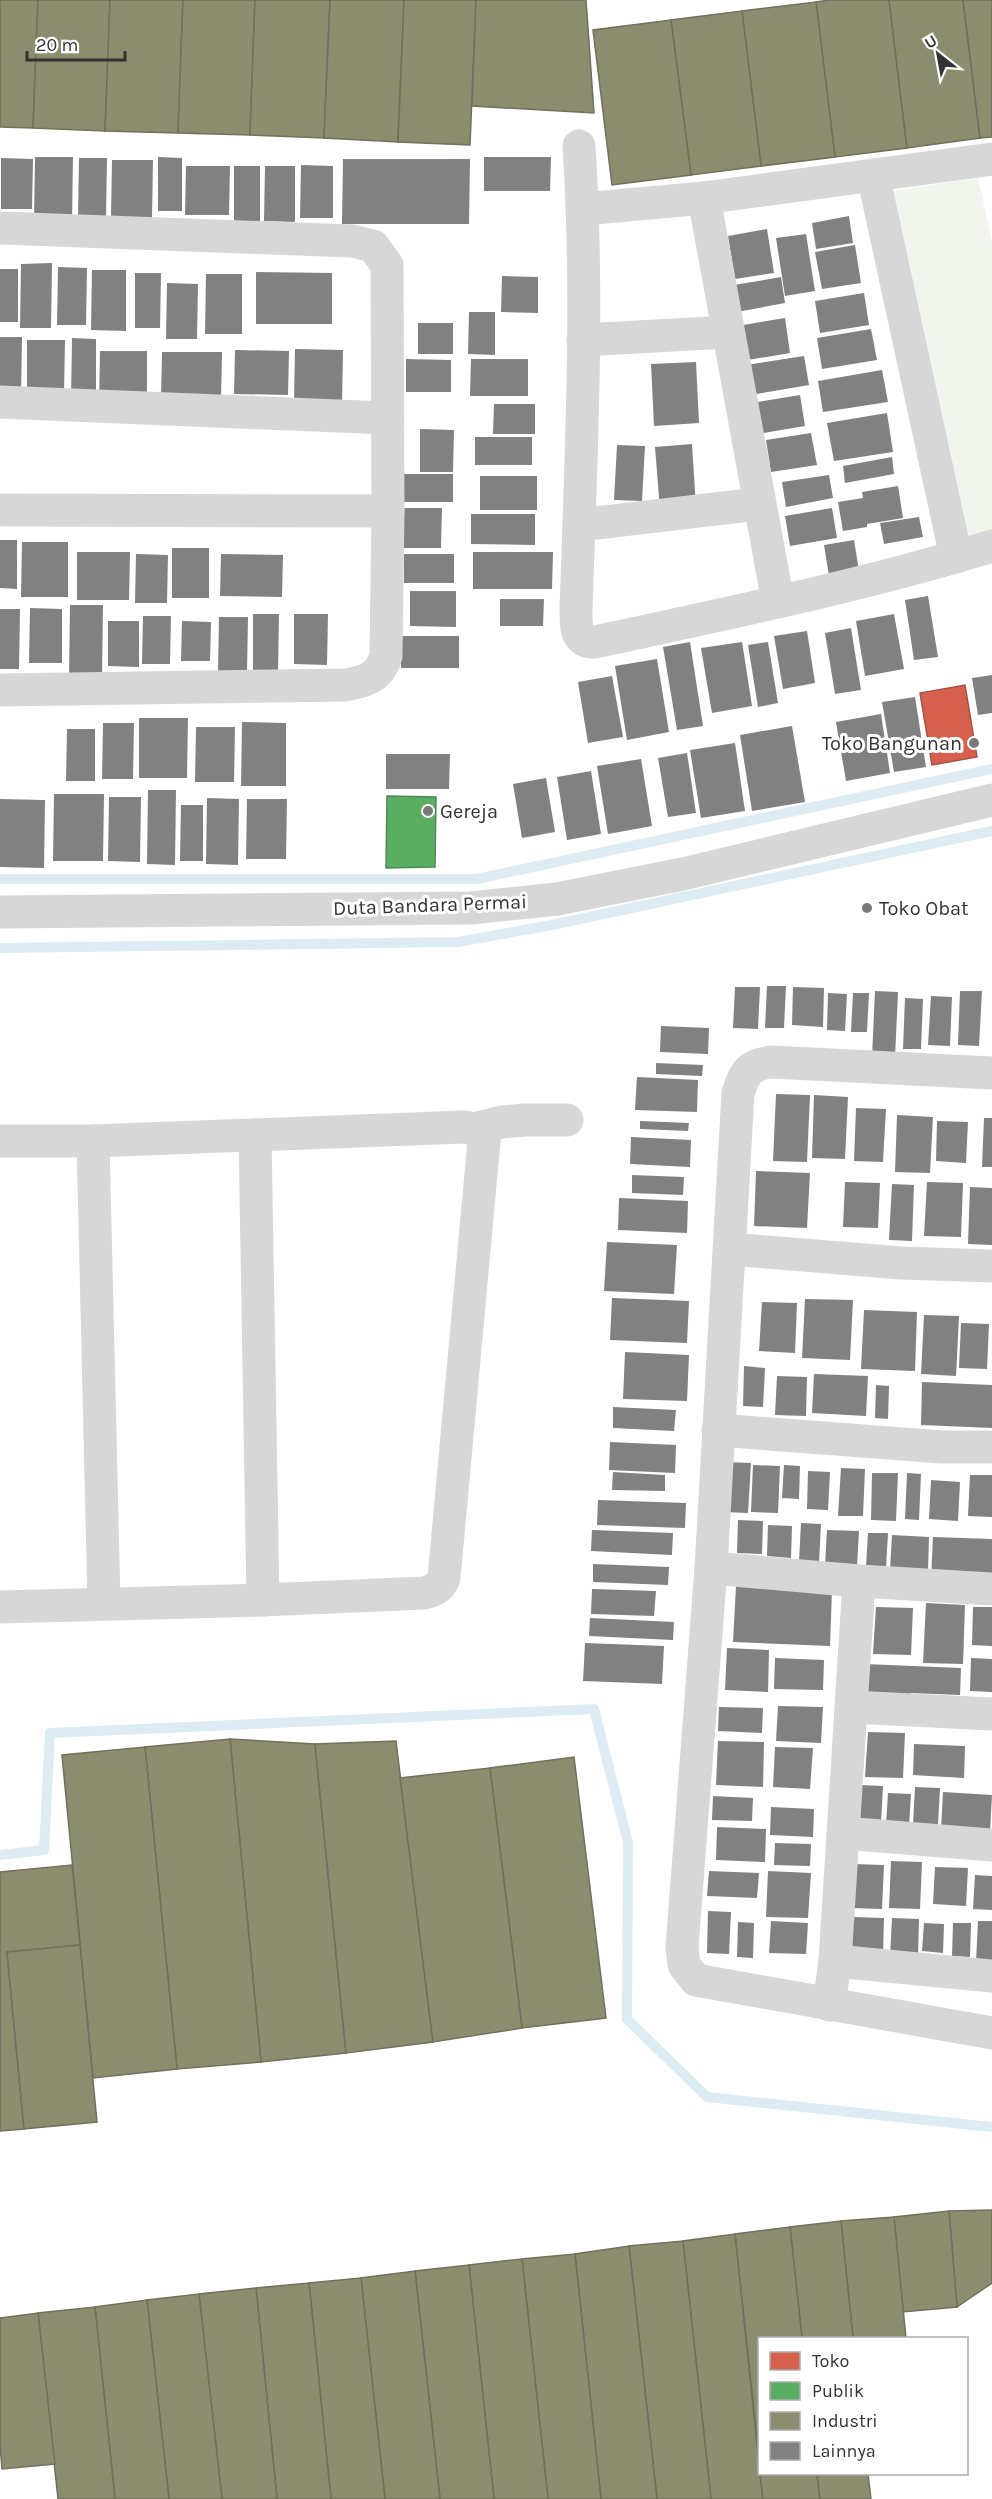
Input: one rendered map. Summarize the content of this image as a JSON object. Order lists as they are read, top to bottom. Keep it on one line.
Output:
{"streets":{"street":["Duta Bandara Permai"]},"places":["Toko Bangunan","Gereja","Toko Obat"],"legend":["Toko","Publik","Industri","Lainnya"],"scale_bar":"20 m","north":"top left"}
